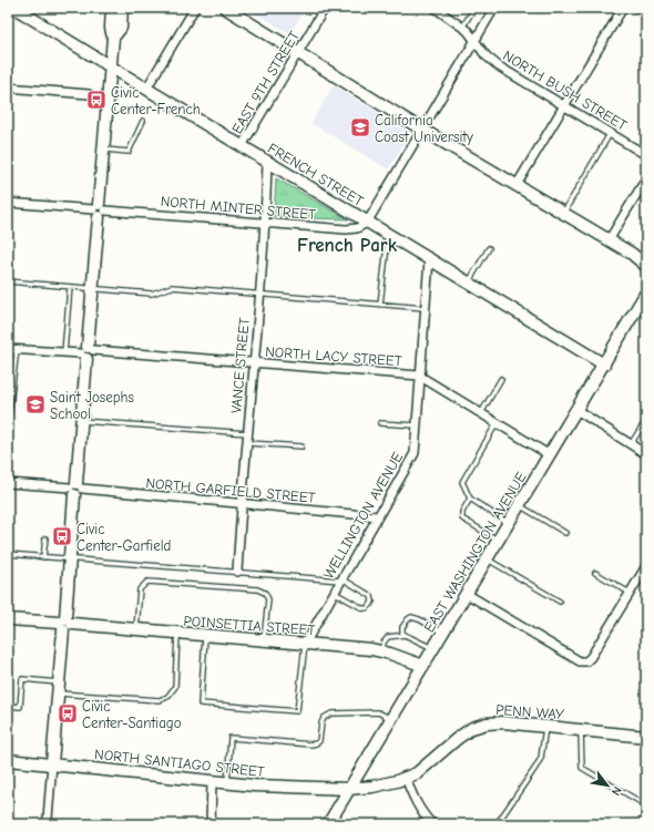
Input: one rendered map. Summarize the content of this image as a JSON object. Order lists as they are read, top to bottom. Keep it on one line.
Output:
{"streets":{"street":["EAST 9TH STREET","NORTH BUSH STREET","FRENCH STREET","NORTH MINTER STREET","NORTH LACY STREET","VANCE STREET","NORTH GARFIELD STREET","WELLINGTON AVENUE","EAST WASHINGTON AVENUE","POINSETTIA STREET","PENN WAY","NORTH SANTIAGO STREET"]},"crossings":[["EAST 9TH STREET","FRENCH STREET"],["FRENCH STREET","NORTH MINTER STREET"],["FRENCH STREET","VANCE STREET"],["FRENCH STREET","WELLINGTON AVENUE"],["FRENCH STREET","EAST WASHINGTON AVENUE"],["NORTH MINTER STREET","VANCE STREET"],["NORTH LACY STREET","VANCE STREET"],["NORTH LACY STREET","WELLINGTON AVENUE"],["NORTH LACY STREET","EAST WASHINGTON AVENUE"],["VANCE STREET","NORTH GARFIELD STREET"],["NORTH GARFIELD STREET","WELLINGTON AVENUE"],["WELLINGTON AVENUE","POINSETTIA STREET"],["EAST WASHINGTON AVENUE","POINSETTIA STREET"],["EAST WASHINGTON AVENUE","PENN WAY"],["EAST WASHINGTON AVENUE","NORTH SANTIAGO STREET"],["PENN WAY","NORTH SANTIAGO STREET"]],"districts":["French Park"],"places":{"bus stop":["Civic Center-French","Civic Center-Garfield","Civic Center-Santiago"],"school or university":["California Coast University","Saint Josephs School"]},"north":"bottom right"}
